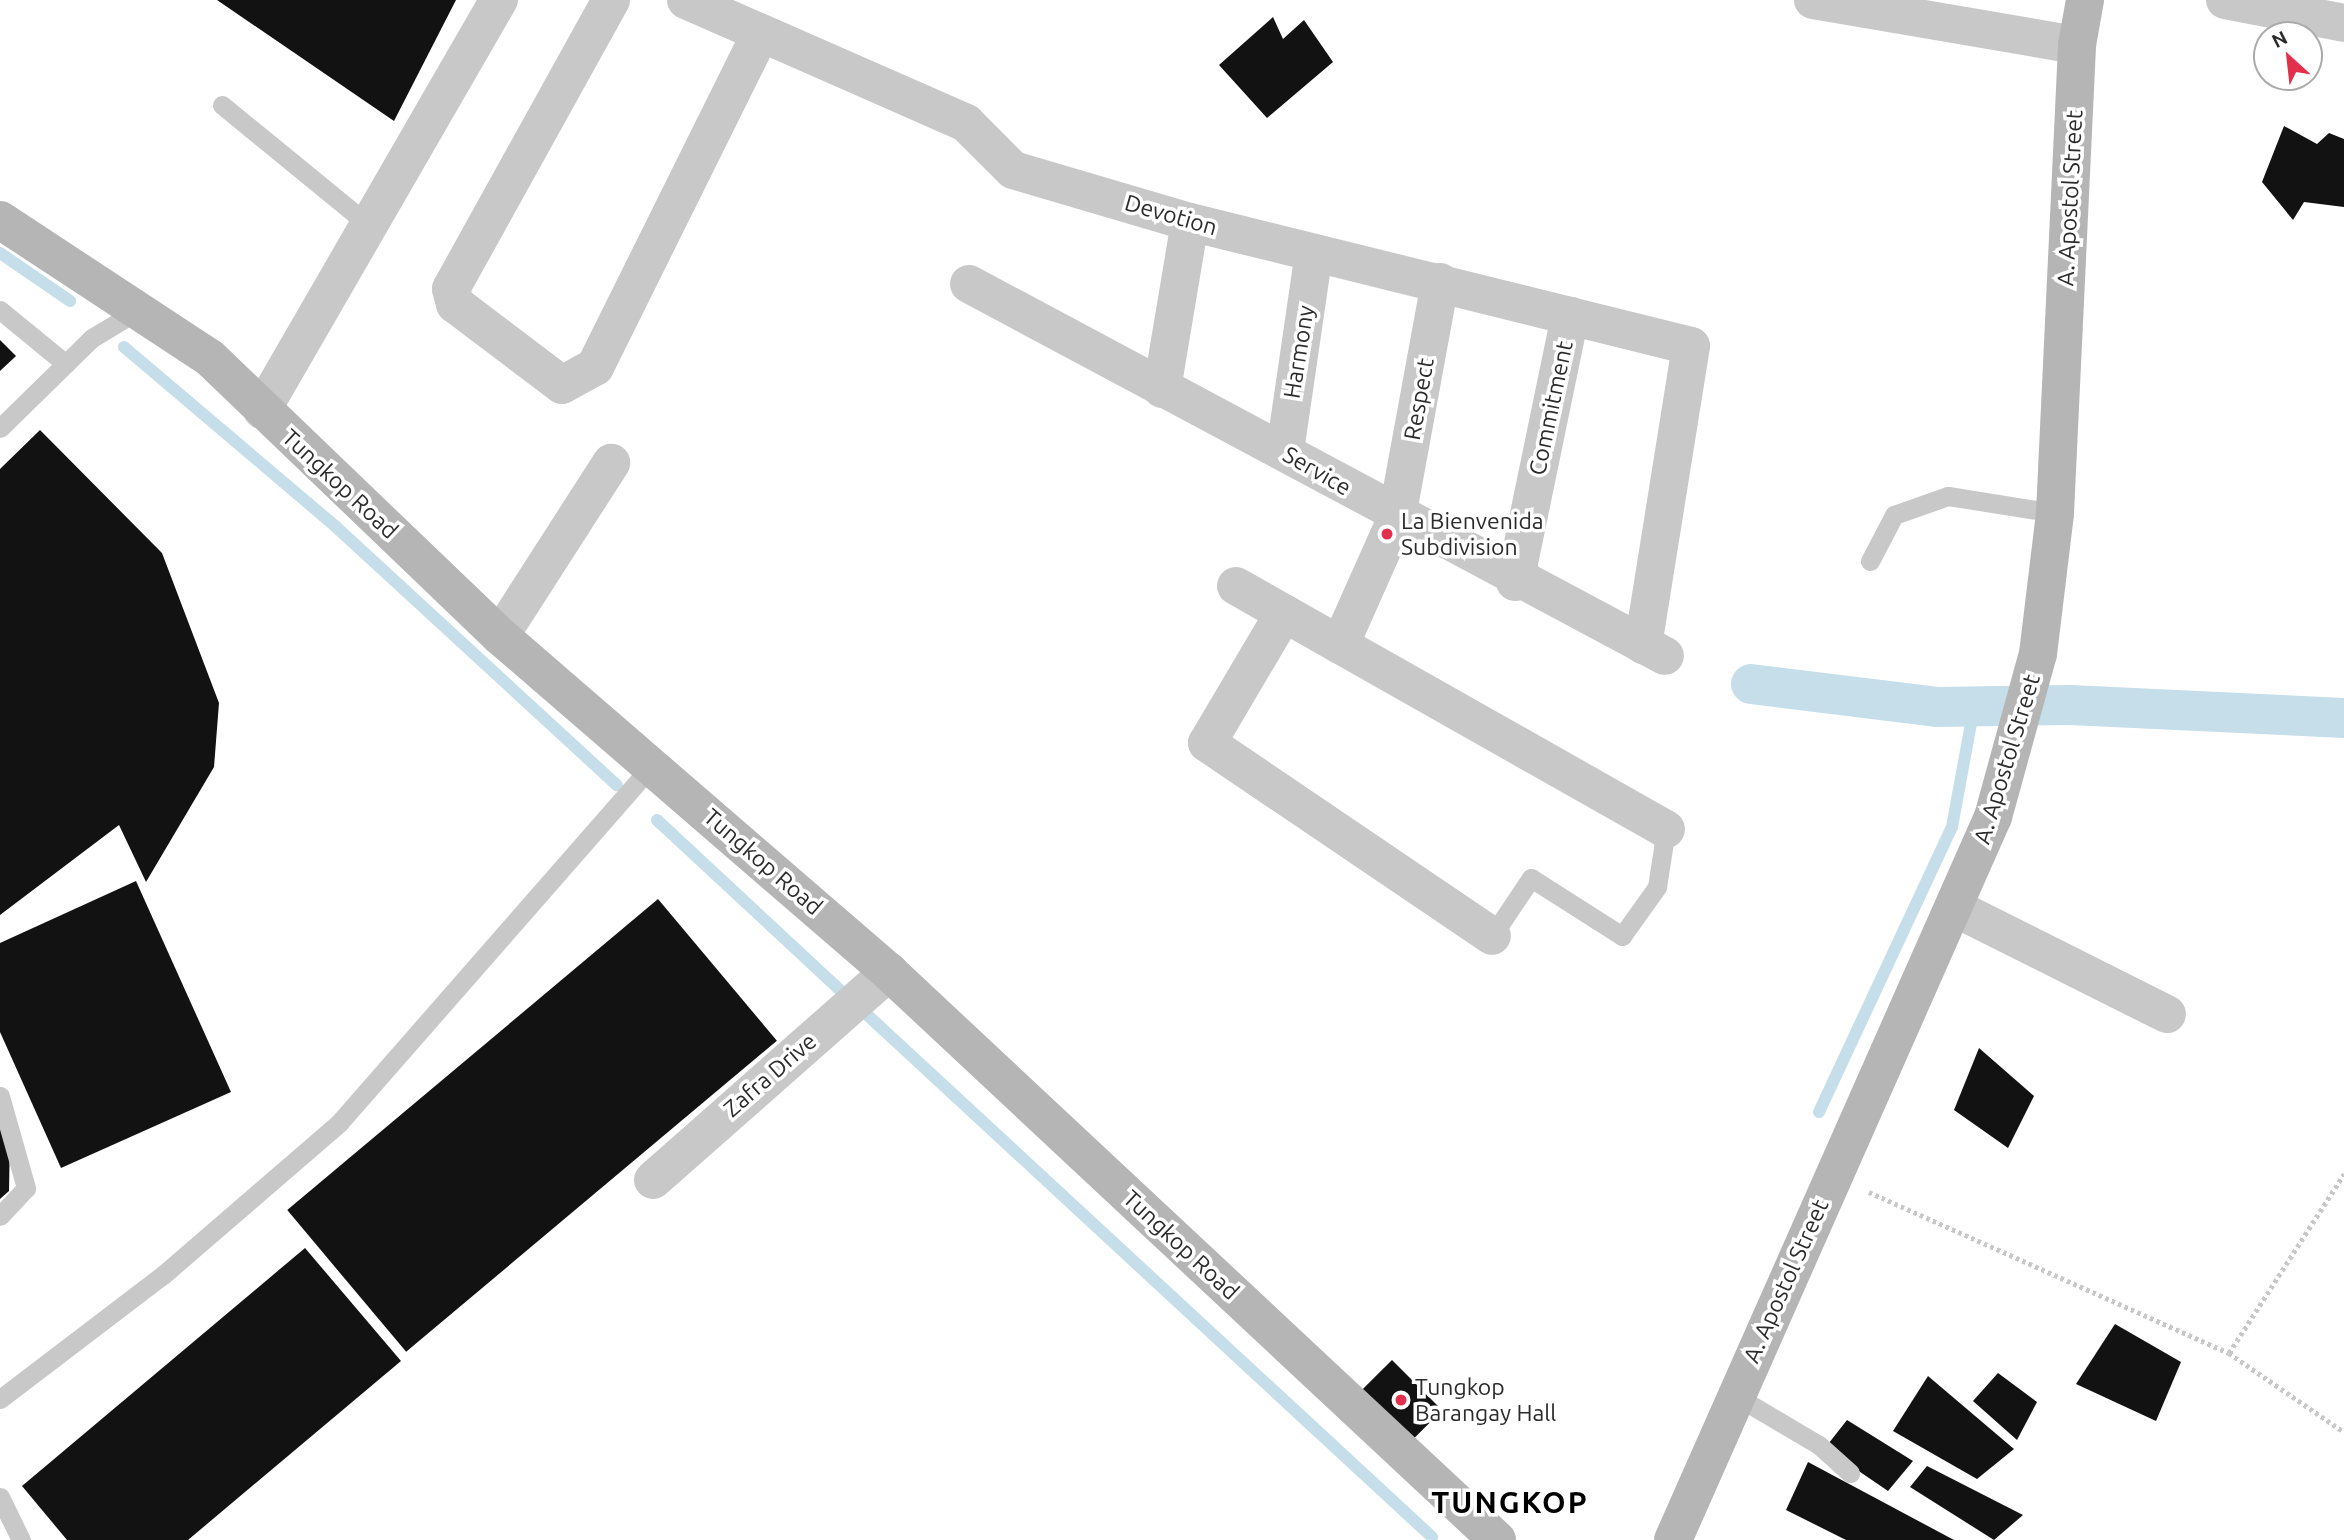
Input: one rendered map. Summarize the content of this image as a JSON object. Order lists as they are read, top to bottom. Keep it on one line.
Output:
{"streets":{"street":["A. Apostol Street","Devotion","Harmony","Respect","Commitment","Service","Tungkop Road","Zafra Drive"]},"crossings":[["Devotion","Harmony"],["Devotion","Respect"],["Devotion","Commitment"],["Devotion","Service"],["Harmony","Service"],["Respect","Service"],["Commitment","Service"],["Tungkop Road","Zafra Drive"]],"districts":["TUNGKOP"],"places":["La Bienvenida Subdivision","Tungkop Barangay Hall"],"north":"top left"}
